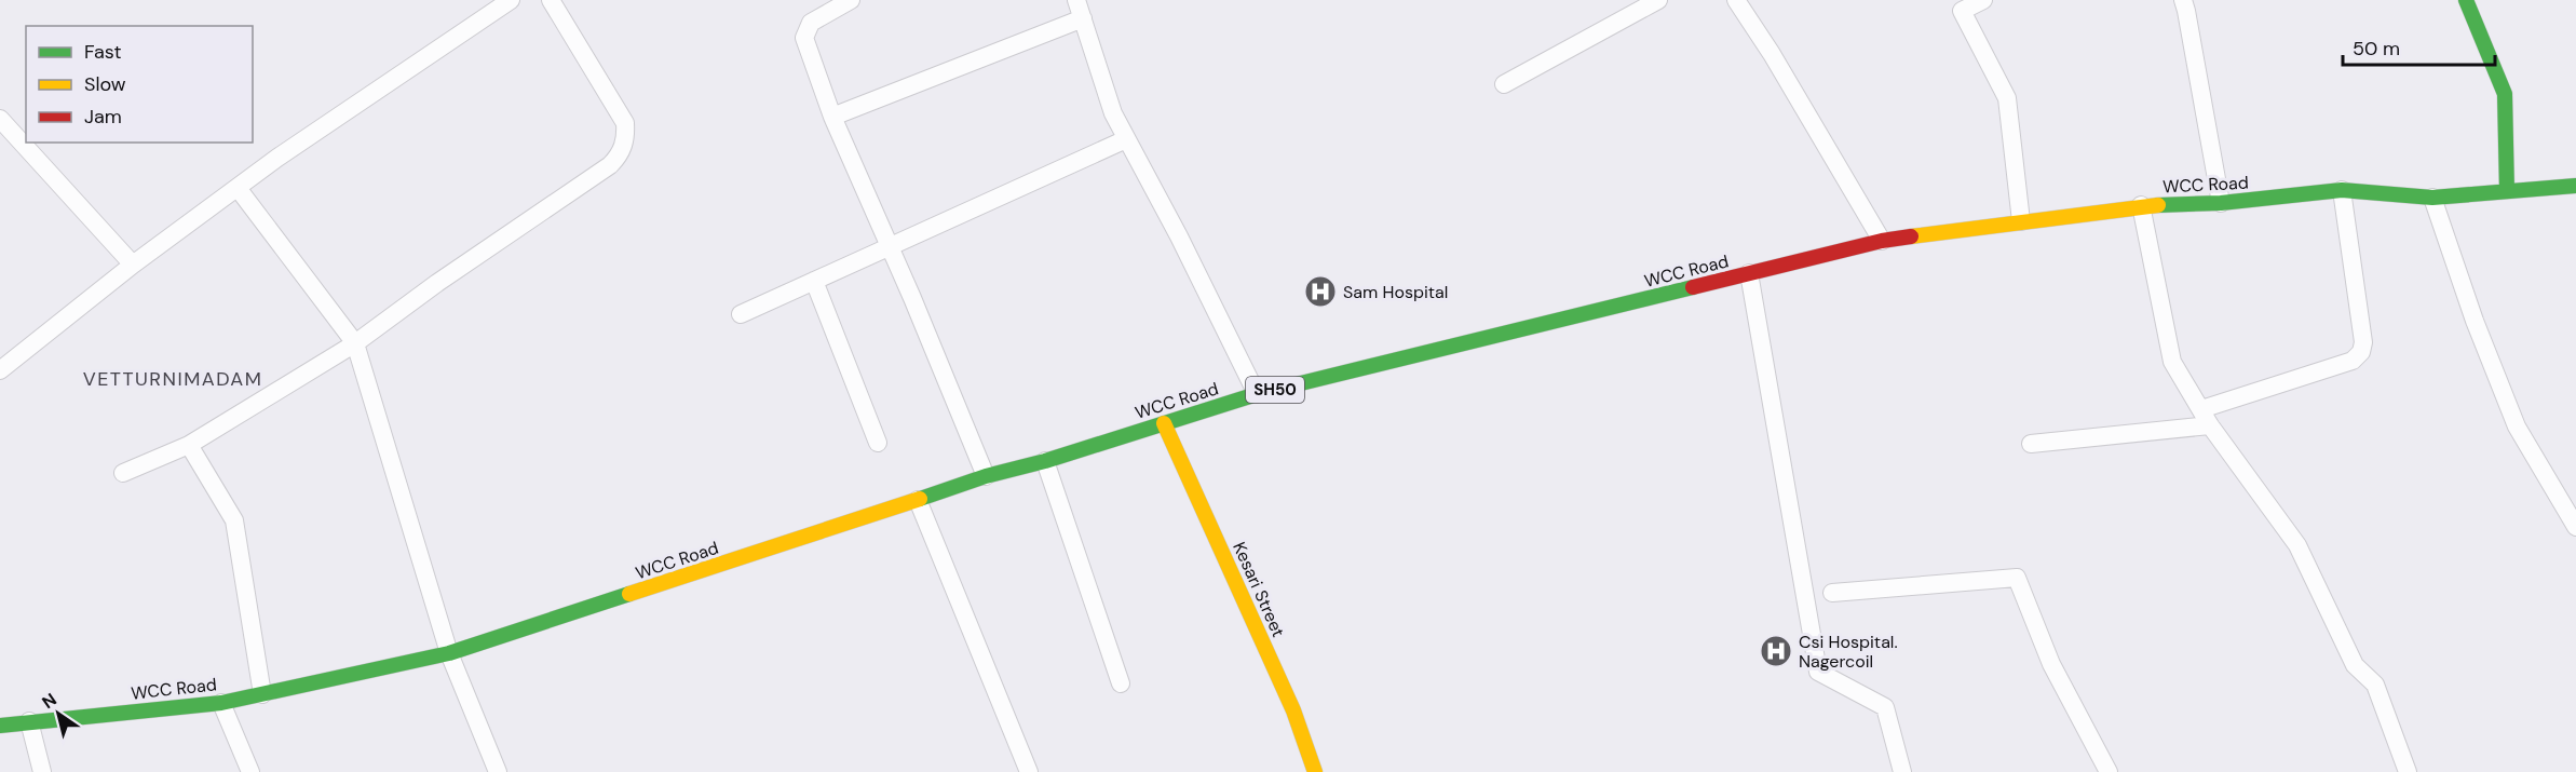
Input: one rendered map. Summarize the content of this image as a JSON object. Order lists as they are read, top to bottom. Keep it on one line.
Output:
{"streets":{"main road":["WCC Road","SH50","Kesari Street"]},"crossings":[["WCC Road","Kesari Street"]],"districts":["VETTURNIMADAM"],"places":{"hospital":["Sam Hospital","Csi Hospital. Nagercoil"]},"legend":["Fast","Slow","Jam"],"scale_bar":"50 m","north":"top left"}
